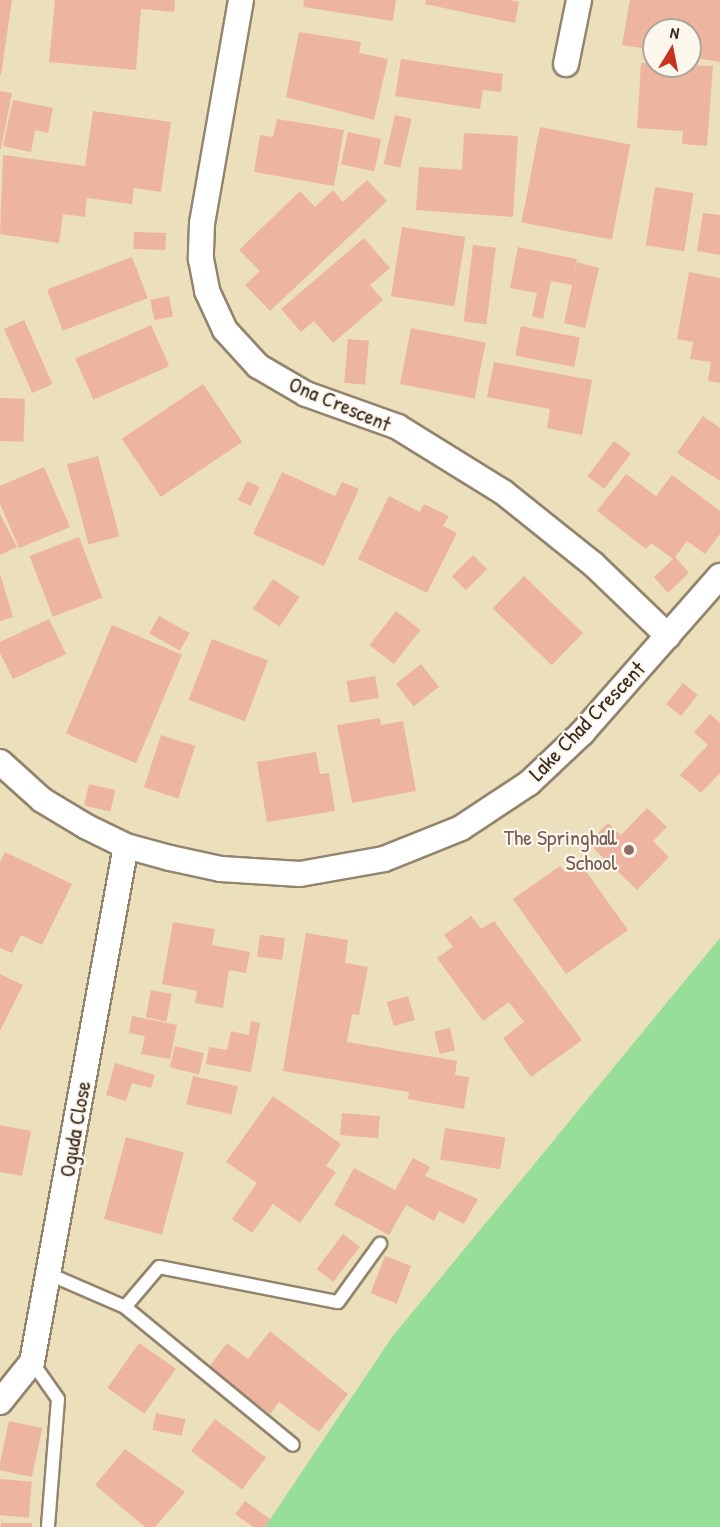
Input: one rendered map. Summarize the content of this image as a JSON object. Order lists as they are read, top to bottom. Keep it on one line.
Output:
{"streets":{"street":["Ona Crescent","Lake Chad Crescent","Oguda Close"]},"crossings":[["Ona Crescent","Lake Chad Crescent"],["Lake Chad Crescent","Oguda Close"]],"places":["The Springhall School"],"north":"top"}
